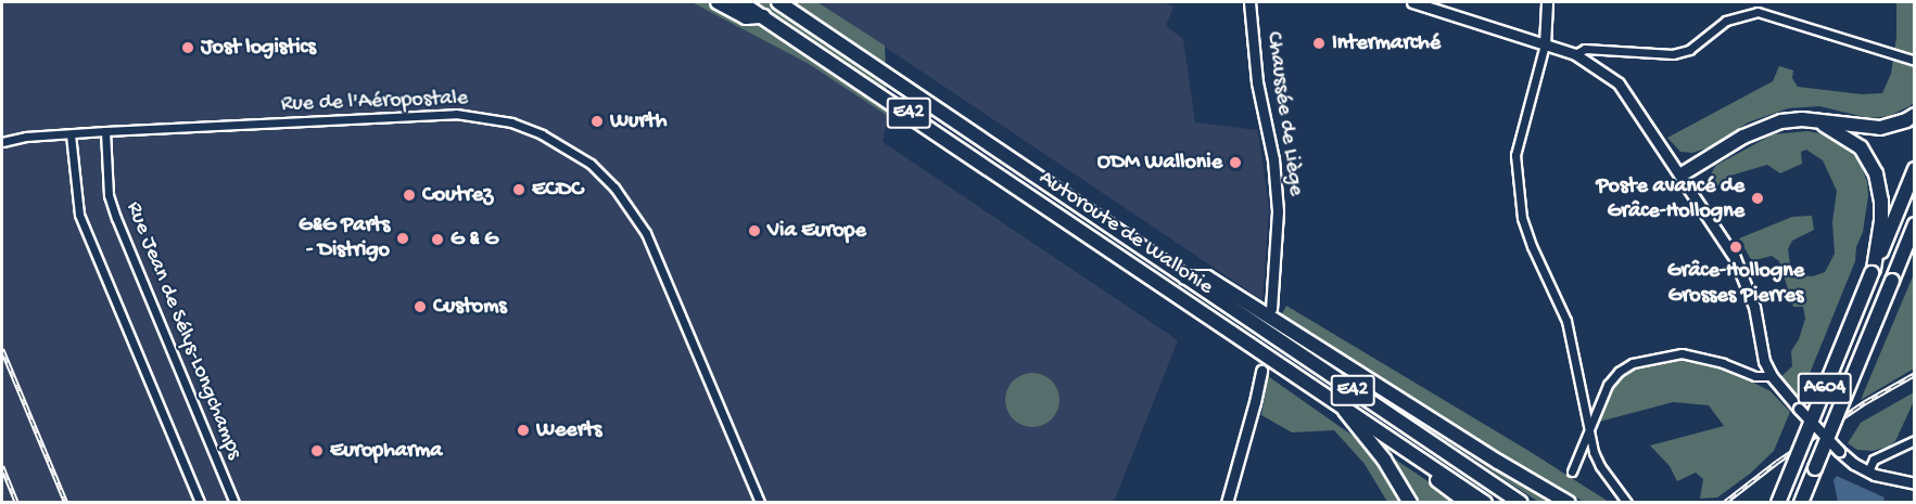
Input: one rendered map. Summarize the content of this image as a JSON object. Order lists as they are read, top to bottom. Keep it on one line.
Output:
{"streets":{"highway":["E42","Autoroute de Wallonie","A604"],"main road":["Chaussée de Liège"],"street":["Rue de l'Aéropostale","Rue Jean de Sélys-Longchamps"]},"crossings":[["Rue de l'Aéropostale","Rue Jean de Sélys-Longchamps"]],"places":["Intermarché","Jost logistics","Wurth","ODM Wallonie","ECDC","Coutrez","Poste avancé de Grâce-Hollogne","Via Europe","G&G Parts - Distrigo","G & G","Grâce-Hollogne Grosses Pierres","Customs","Weerts","Europharma"]}
